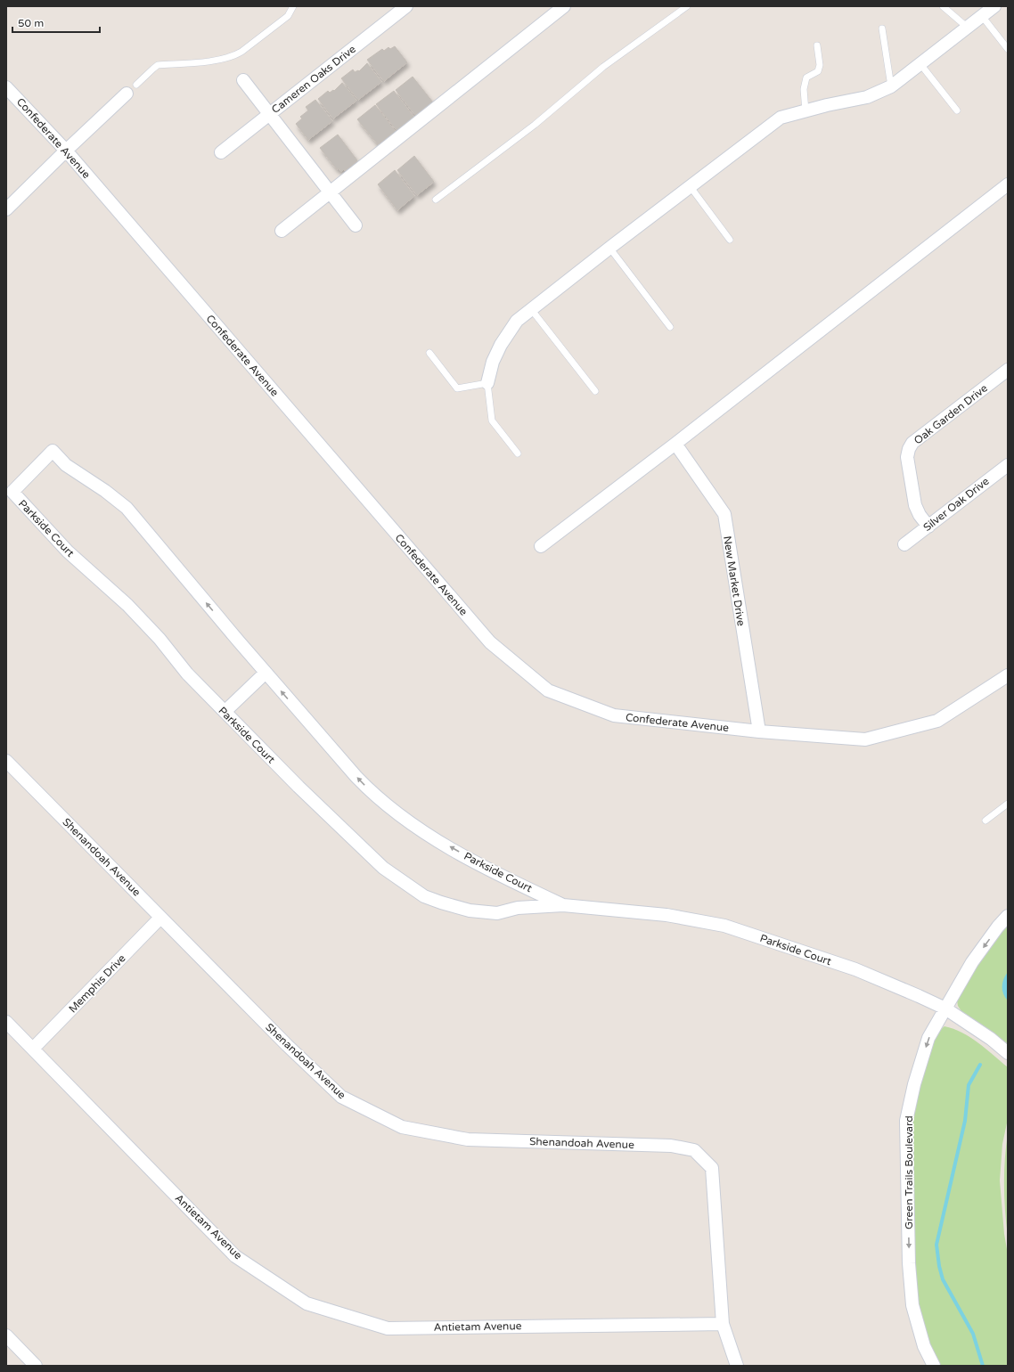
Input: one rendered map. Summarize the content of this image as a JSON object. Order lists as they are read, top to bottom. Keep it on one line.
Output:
{"streets":{"street":["Cameren Oaks Drive","Confederate Avenue","Oak Garden Drive","Silver Oak Drive","Parkside Court","New Market Drive","Shenandoah Avenue","Memphis Drive","Green Trails Boulevard","Antietam Avenue"]},"crossings":[["Confederate Avenue","New Market Drive"],["Oak Garden Drive","Silver Oak Drive"],["Parkside Court","Green Trails Boulevard"],["Shenandoah Avenue","Memphis Drive"],["Shenandoah Avenue","Antietam Avenue"],["Memphis Drive","Antietam Avenue"]],"one_way":["Green Trails Boulevard"],"scale_bar":"50 m"}
